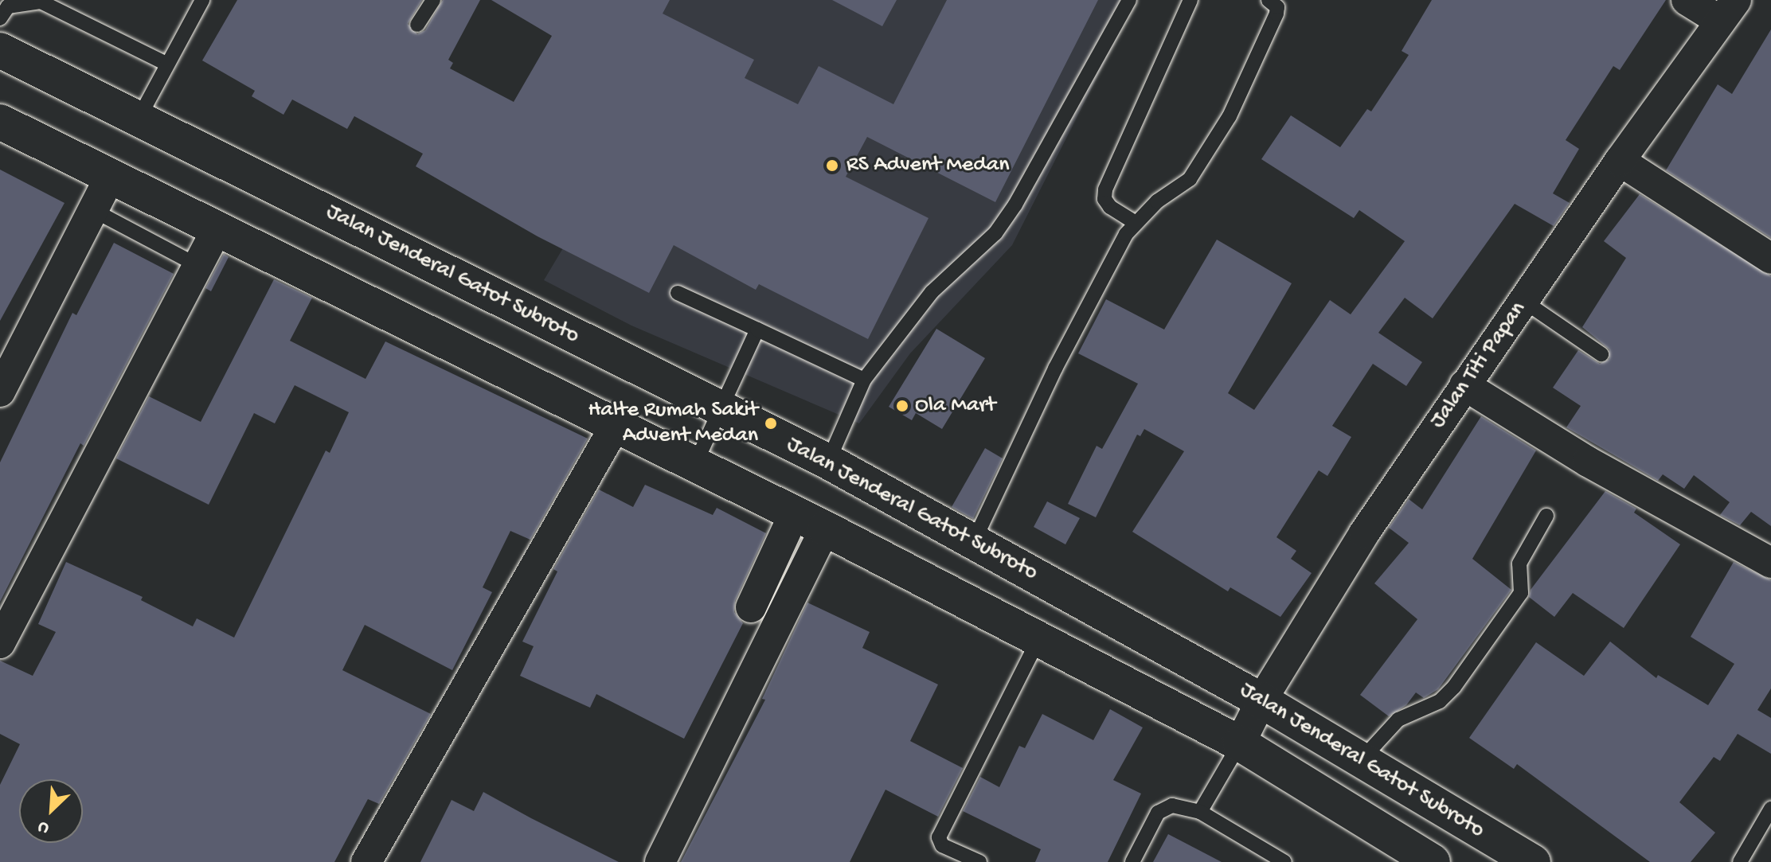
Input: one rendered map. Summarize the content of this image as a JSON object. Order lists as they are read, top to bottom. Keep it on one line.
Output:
{"streets":{"main road":["Jalan Jenderal Gatot Subroto"],"street":["Jalan Titi Papan"]},"crossings":[["Jalan Jenderal Gatot Subroto","Jalan Titi Papan"]],"places":["RS Advent Medan","Ola Mart","Halte Rumah Sakit Advent Medan"],"north":"bottom left"}
